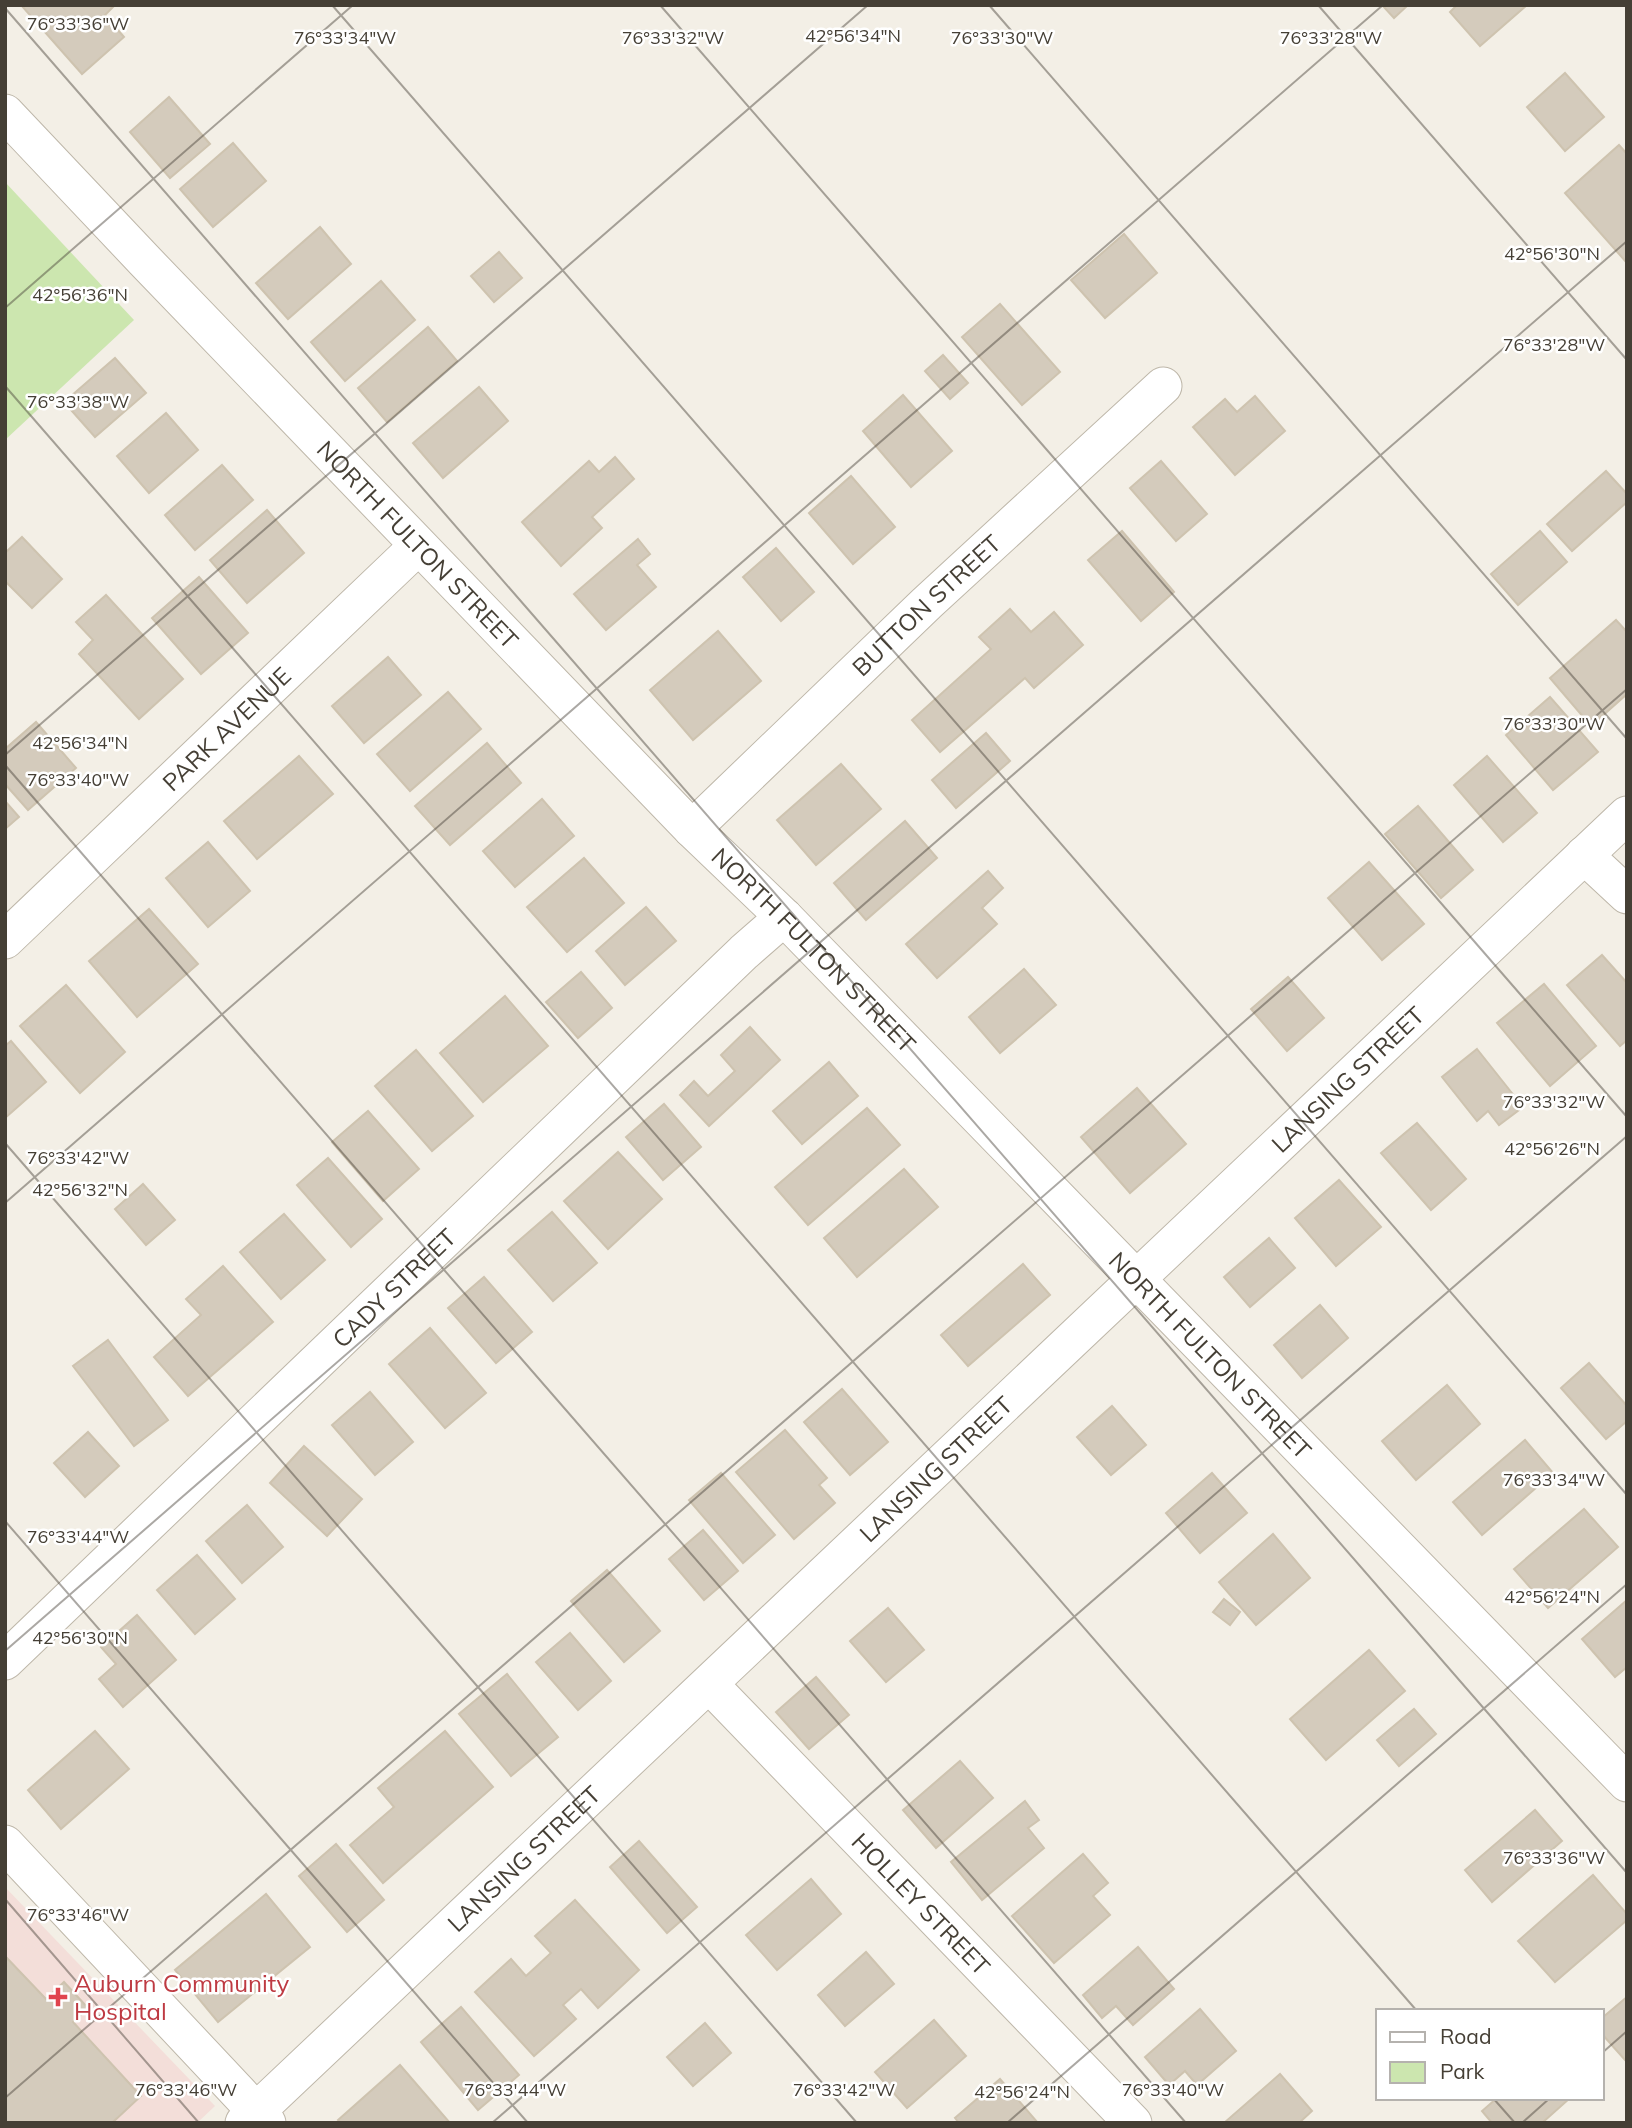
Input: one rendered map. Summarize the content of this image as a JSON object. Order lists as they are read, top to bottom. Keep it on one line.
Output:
{"streets":{"street":["NORTH FULTON STREET","BUTTON STREET","PARK AVENUE","LANSING STREET","CADY STREET","HOLLEY STREET"]},"crossings":[["NORTH FULTON STREET","BUTTON STREET"],["NORTH FULTON STREET","PARK AVENUE"],["NORTH FULTON STREET","LANSING STREET"],["NORTH FULTON STREET","CADY STREET"],["LANSING STREET","HOLLEY STREET"]],"places":{"health":["Auburn Community Hospital"]},"legend":["Road","Park"],"coordinates":["76°33'36\"W","42°56'34\"N","76°33'34\"W","76°33'32\"W","76°33'30\"W","76°33'28\"W","42°56'30\"N","42°56'36\"N","76°33'38\"W","76°33'40\"W","42°56'26\"N","76°33'42\"W","42°56'32\"N","76°33'44\"W","42°56'24\"N","76°33'46\"W"]}
